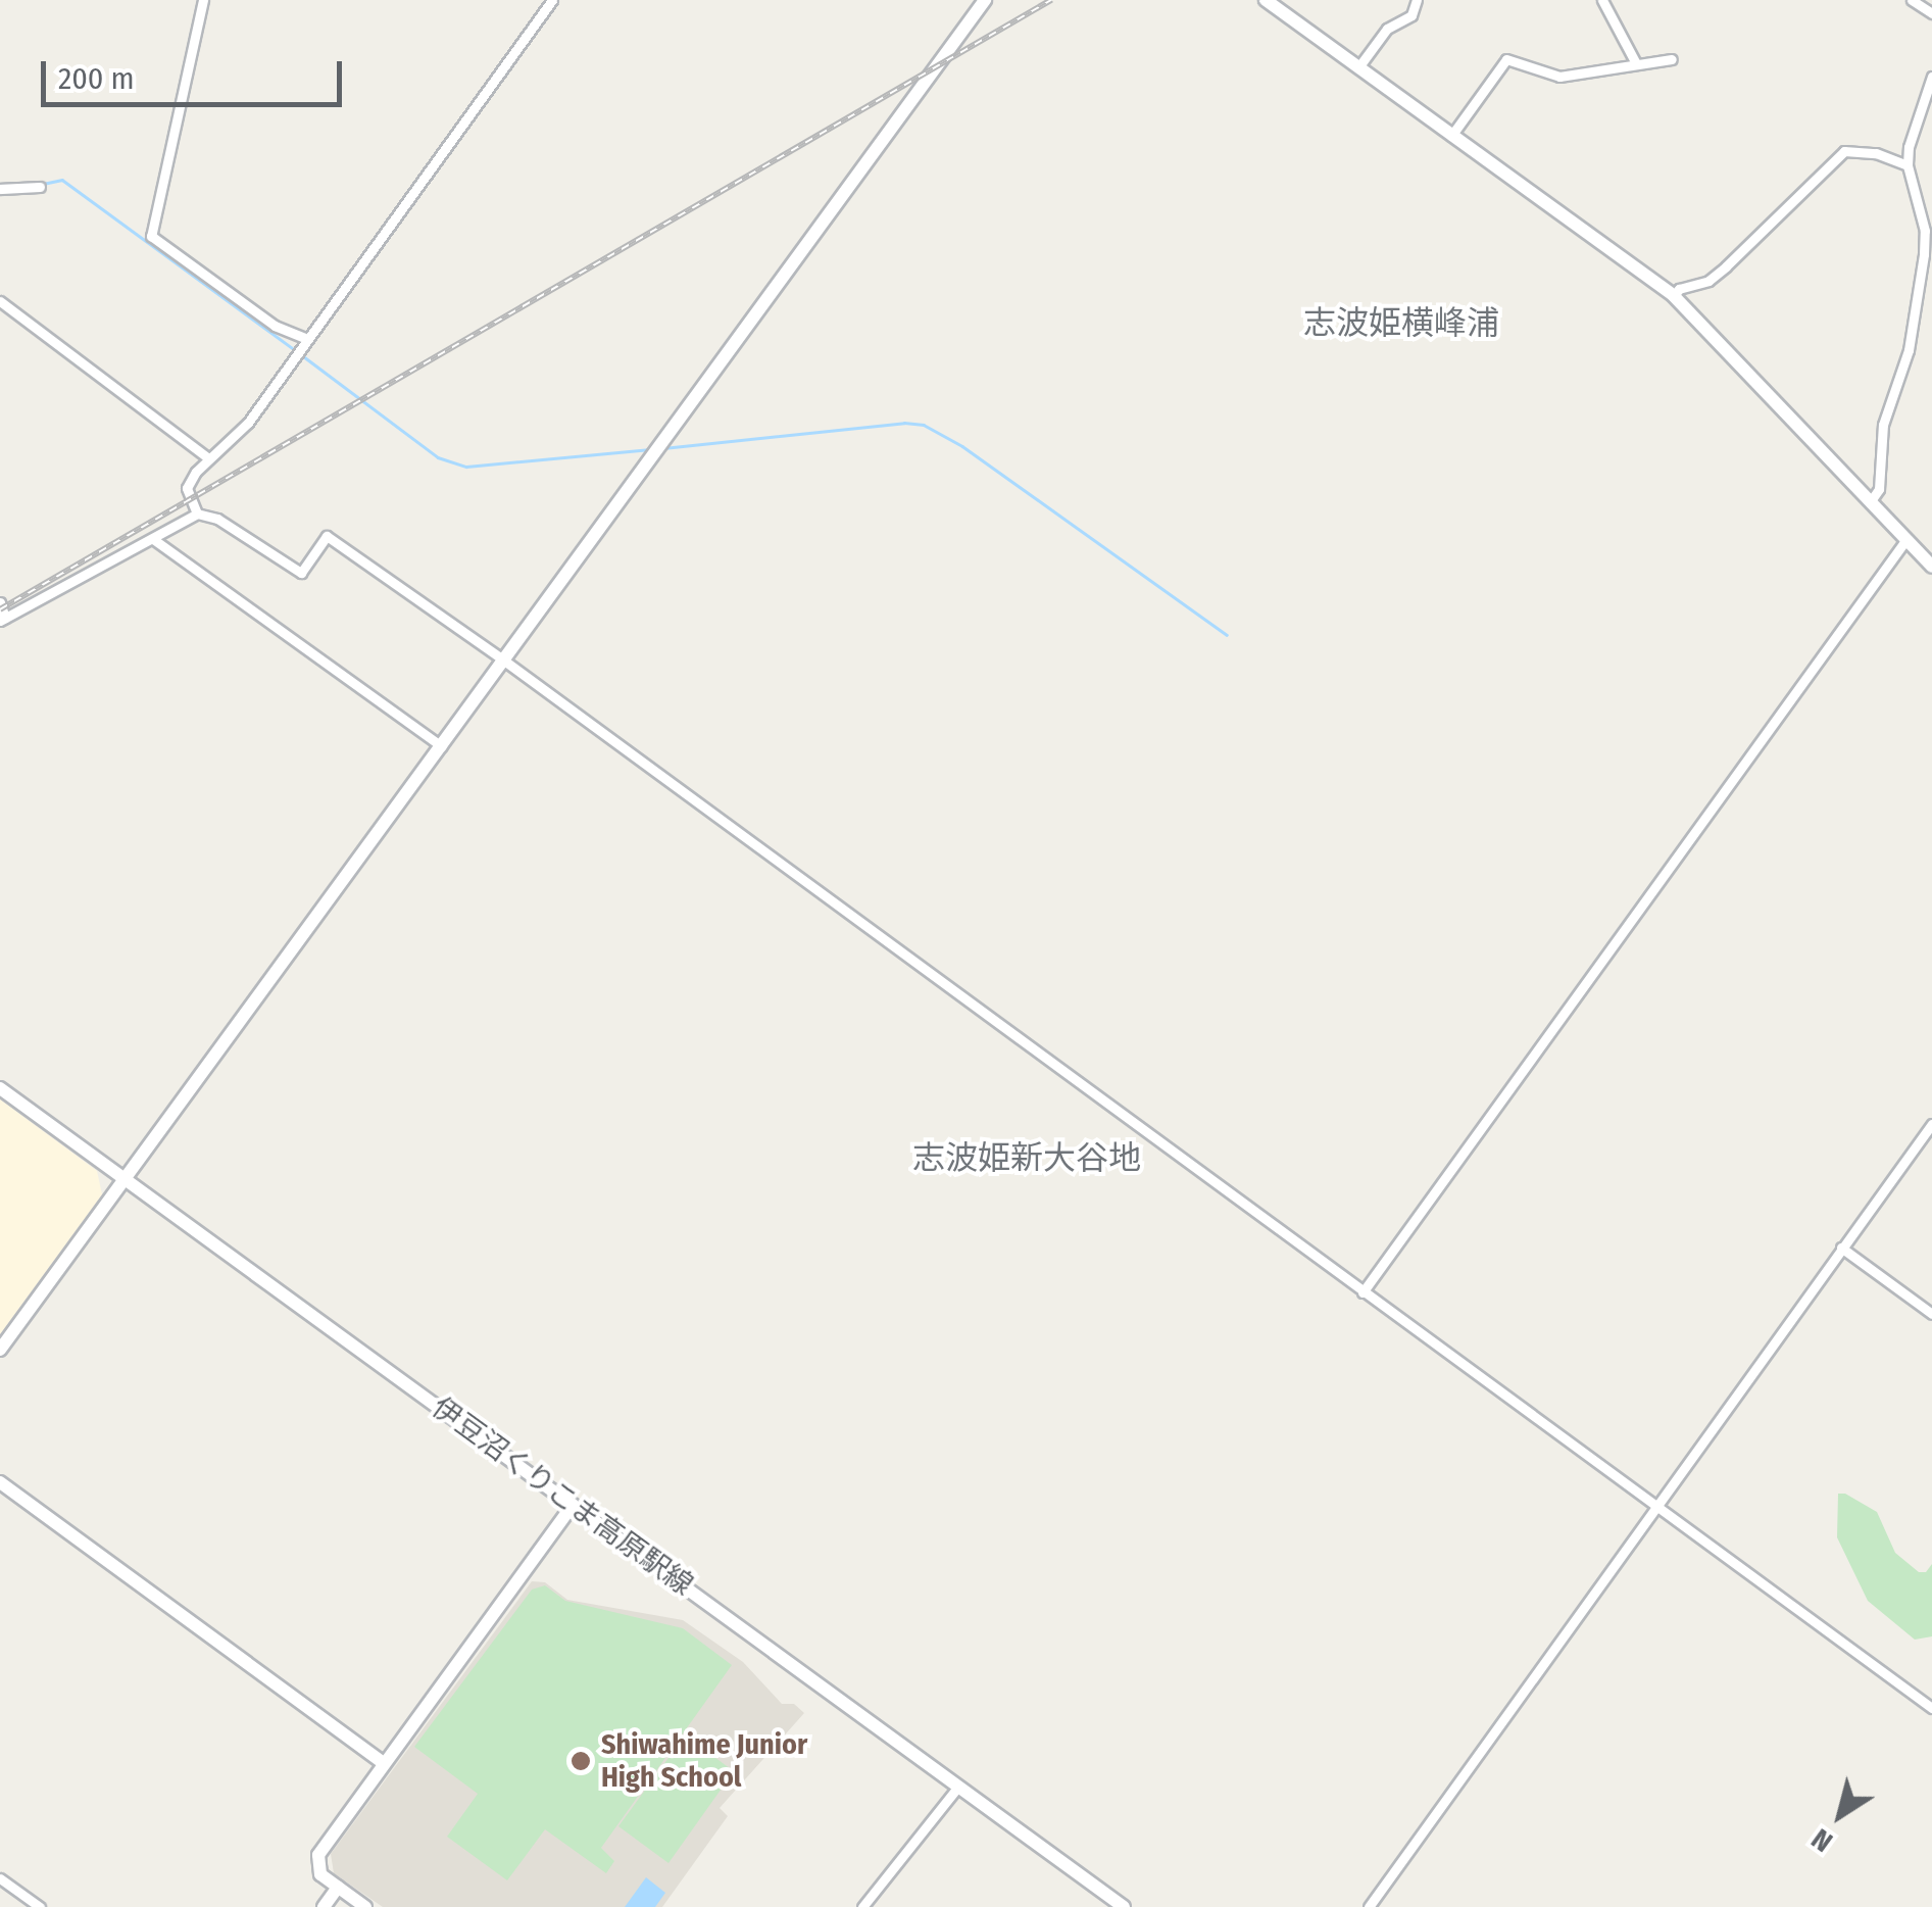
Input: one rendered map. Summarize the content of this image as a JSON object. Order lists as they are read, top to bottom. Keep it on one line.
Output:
{"streets":{"street":["伊豆沼くりこま高原駅線"]},"districts":["志波姫横峰浦","志波姫新大谷地"],"places":["Shiwahime Junior High School"],"scale_bar":"200 m","north":"bottom left"}
